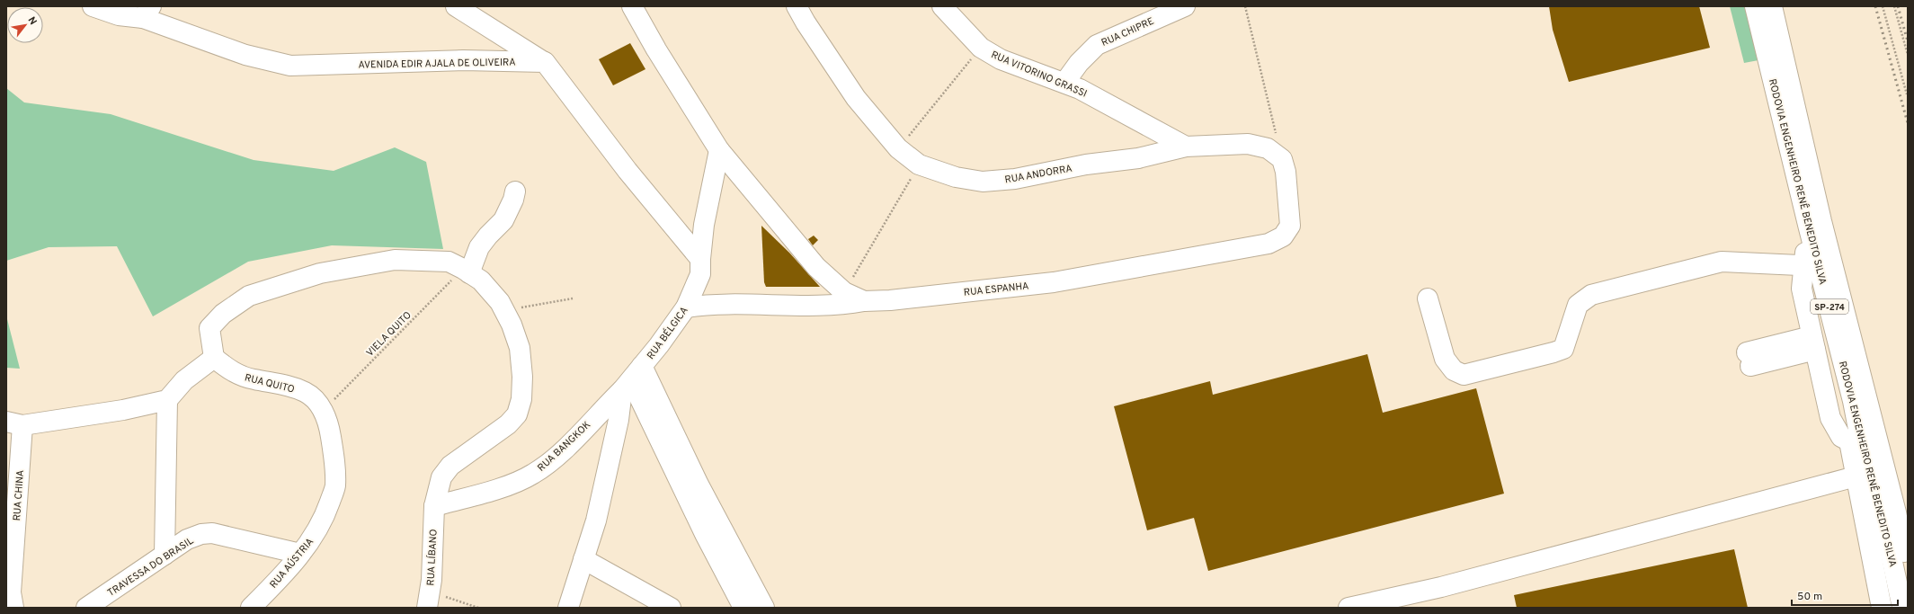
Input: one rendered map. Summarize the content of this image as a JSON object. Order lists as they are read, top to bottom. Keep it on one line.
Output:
{"streets":{"street":["RUA CHIPRE","AVENIDA EDIR AJALA DE OLIVEIRA","RUA VITORINO GRASSI","RUA ANDORRA","RODOVIA ENGENHEIRO RENÊ BENEDITO SILVA","RUA ESPANHA","SP-274","RUA BÉLGICA","RUA QUITO","RUA BANGKOK","RUA CHINA","RUA LÍBANO","RUA AÚSTRIA","TRAVESSA DO BRASIL"],"path":["VIELA QUITO"]},"crossings":[["RUA CHIPRE","RUA VITORINO GRASSI"],["RUA VITORINO GRASSI","RUA ANDORRA"],["RUA ANDORRA","RUA ESPANHA"],["RUA ESPANHA","RUA BÉLGICA"],["RUA BÉLGICA","RUA BANGKOK"],["VIELA QUITO","RUA QUITO"],["VIELA QUITO","RUA LÍBANO"],["VIELA QUITO","RUA AÚSTRIA"],["RUA QUITO","RUA LÍBANO"],["RUA QUITO","RUA AÚSTRIA"],["RUA BANGKOK","RUA LÍBANO"],["RUA AÚSTRIA","TRAVESSA DO BRASIL"]],"scale_bar":"50 m","north":"top right"}
